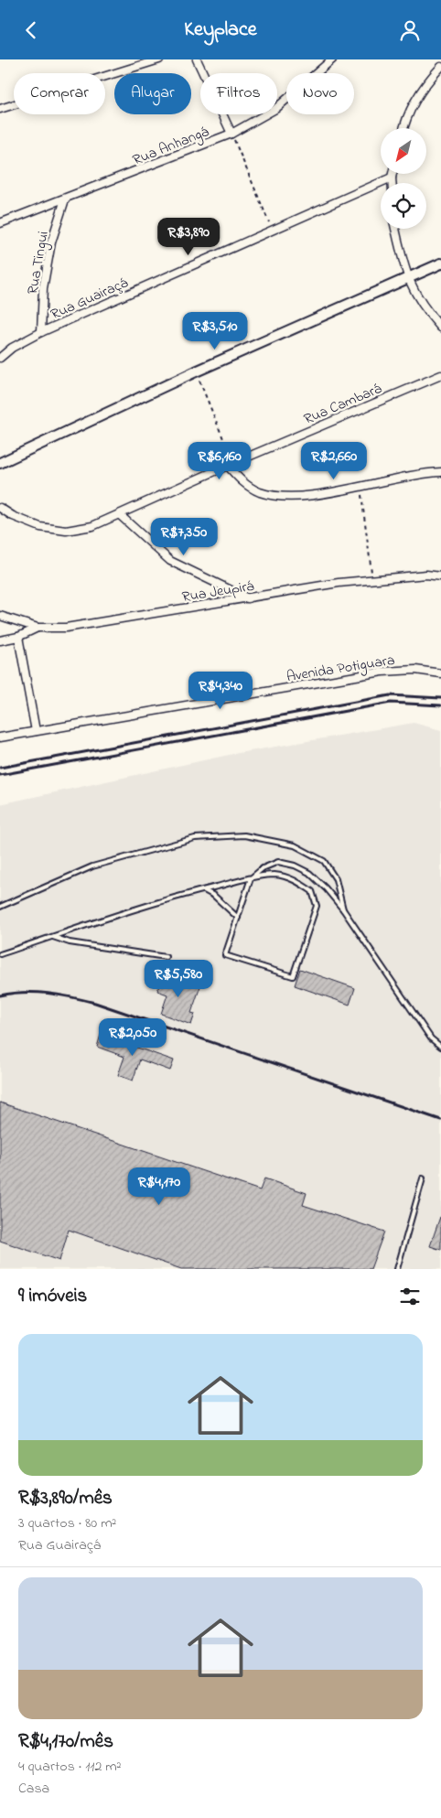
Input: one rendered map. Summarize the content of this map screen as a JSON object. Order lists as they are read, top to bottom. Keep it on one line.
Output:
{"streets":{"street":["Rua Anhangá","Rua Tingui","Rua Guairaçá","Rua Cambará","Rua Jeupirá","Avenida Potiguara"]},"crossings":[["Rua Anhangá","Rua Tingui"],["Rua Tingui","Rua Guairaçá"]],"north":"bottom left","page":{"header":"Keyplace","chip":["Comprar","Alugar","Filtros","Novo"],"price":["R$3,890","R$3,510","R$6,160","R$2,660","R$7,350","R$4,340","R$5,580","R$2,050","R$4,170"],"heading":"9 imóveis","list":[{"name":"R$3,890/mês","note":"3 quartos · 80 m² · Rua Guairaçá"},{"name":"R$4,170/mês","note":"4 quartos · 112 m² · Casa"}]}}
